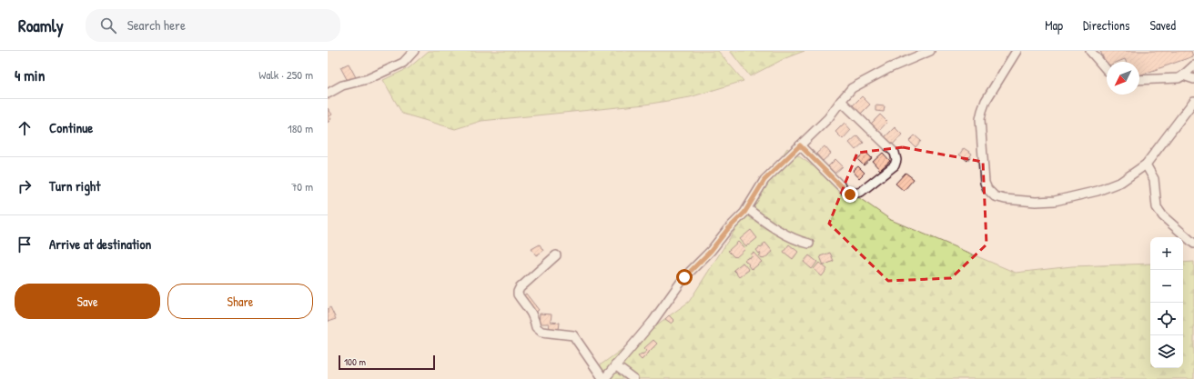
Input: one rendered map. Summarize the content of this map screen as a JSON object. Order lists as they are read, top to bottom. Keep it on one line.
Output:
{"scale_bar":"100 m","north":"bottom left","page":{"header":"Roamly","search":"Search here","nav":["Map","Directions","Saved"],"heading":["4 min","Walk · 250 m"],"list":[["Continue","180 m"],["Turn right","70 m"],"Arrive at destination"],"map_buttons":["+","−"],"buttons":["Save","Share"],"scale":"100 m"}}
